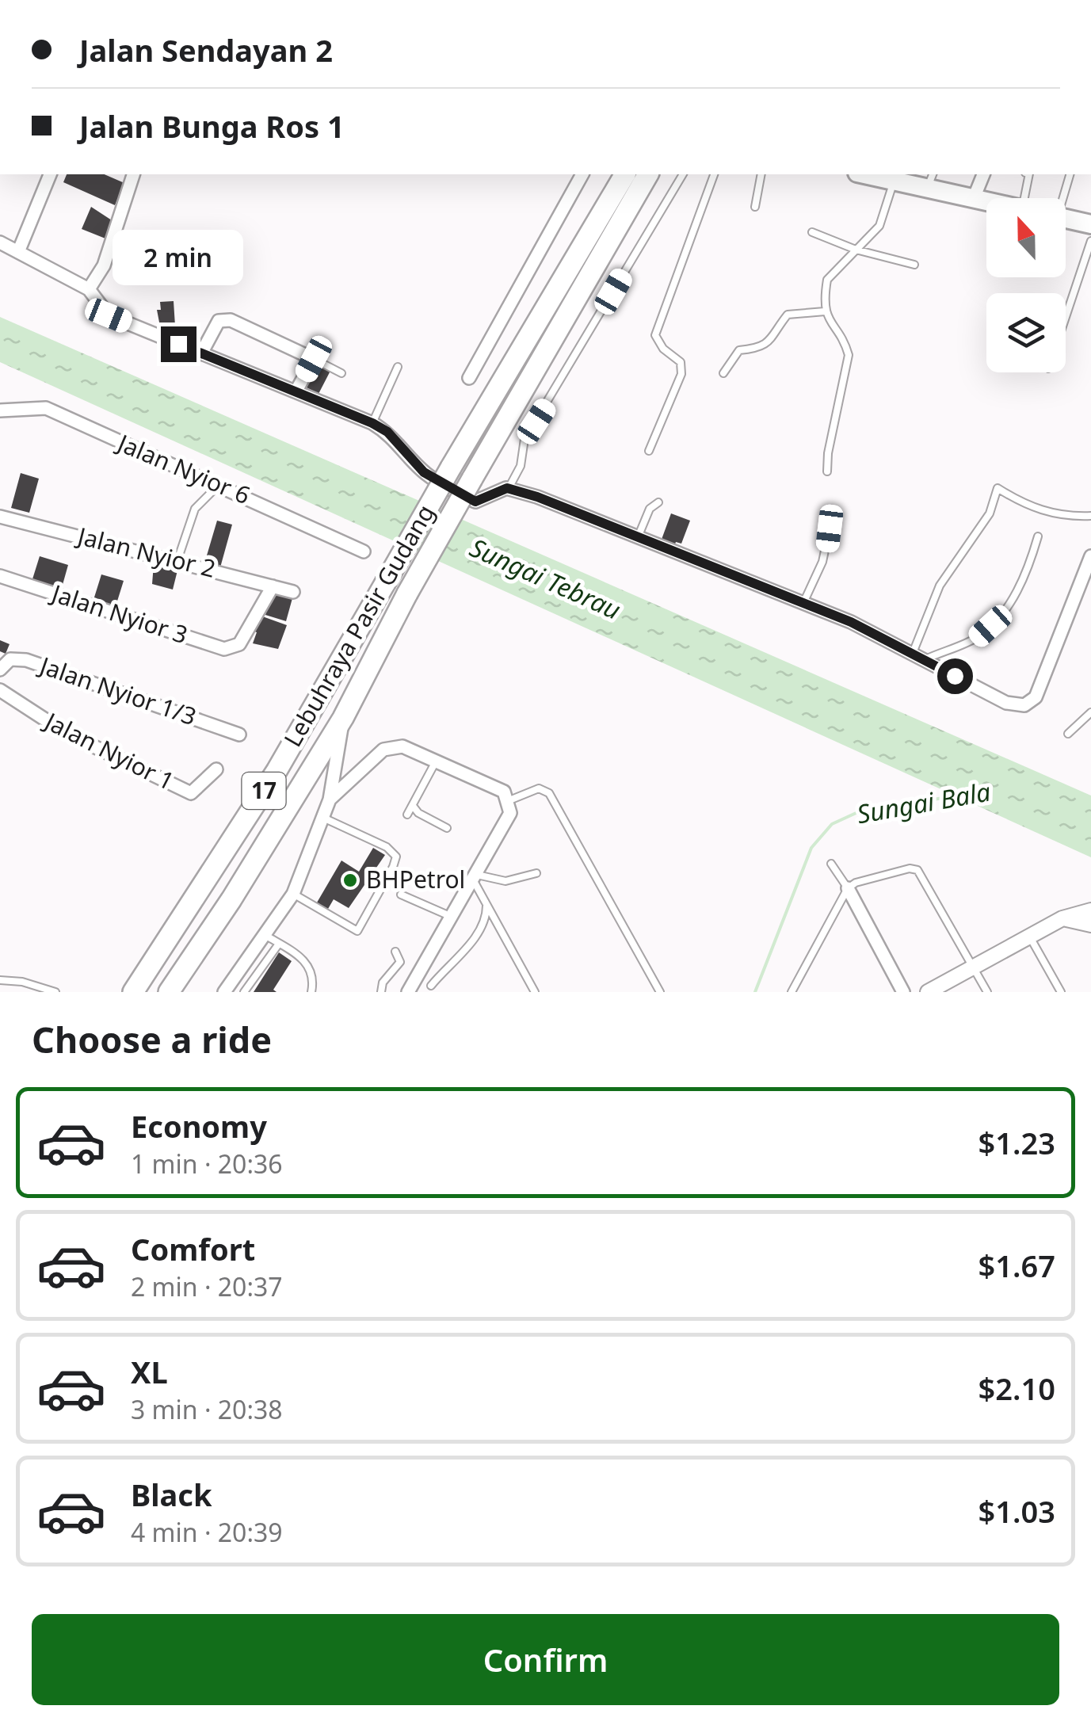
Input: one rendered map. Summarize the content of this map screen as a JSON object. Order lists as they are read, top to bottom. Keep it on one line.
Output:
{"streets":{"highway":["Lebuhraya Pasir Gudang","17"],"street":["Jalan Nyior 6","Jalan Nyior 2","Jalan Nyior 3","Jalan Nyior 1/3","Jalan Nyior 1"]},"crossings":[["Jalan Nyior 2","Jalan Nyior 3"]],"water":["Sungai Tebrau","Sungai Bala"],"places":["BHPetrol"],"north":"top","page":{"banner":["Jalan Sendayan 2","Jalan Bunga Ros 1"],"bubble":"2 min","heading":"Choose a ride","list":[{"name":"Economy","note":"1 min · 20:36","value":"$1.23"},{"name":"Comfort","note":"2 min · 20:37","value":"$1.67"},{"name":"XL","note":"3 min · 20:38","value":"$2.10"},{"name":"Black","note":"4 min · 20:39","value":"$1.03"}],"buttons":"Confirm"}}
